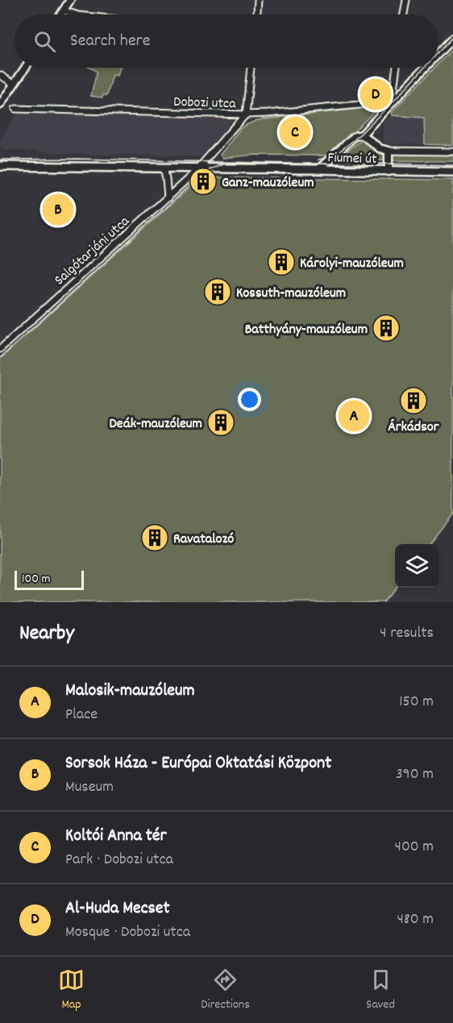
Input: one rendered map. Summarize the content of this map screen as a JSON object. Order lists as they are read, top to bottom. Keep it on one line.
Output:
{"streets":{"main road":["Fiumei út"],"street":["Dobozi utca","Salgótarjáni utca"]},"crossings":[["Dobozi utca","Salgótarjáni utca"],["Fiumei út","Salgótarjáni utca"]],"places":{"building":["Ganz-mauzóleum","Károlyi-mauzóleum","Kossuth-mauzóleum","Batthyány-mauzóleum","Árkádsor","Deák-mauzóleum","Ravatalozó"]},"scale_bar":"100 m","page":{"search":"Search here","pins":["D","C","B","A"],"scale":"100 m","heading":["Nearby","4 results"],"list":[{"mark":"A","name":"Malosik-mauzóleum","note":"Place","value":"150 m"},{"mark":"B","name":"Sorsok Háza - Európai Oktatási Központ","note":"Museum","value":"390 m"},{"mark":"C","name":"Koltói Anna tér","note":"Park · Dobozi utca","value":"400 m"},{"mark":"D","name":"Al-Huda Mecset","note":"Mosque · Dobozi utca","value":"480 m"}],"nav":["Map","Directions","Saved"]}}
